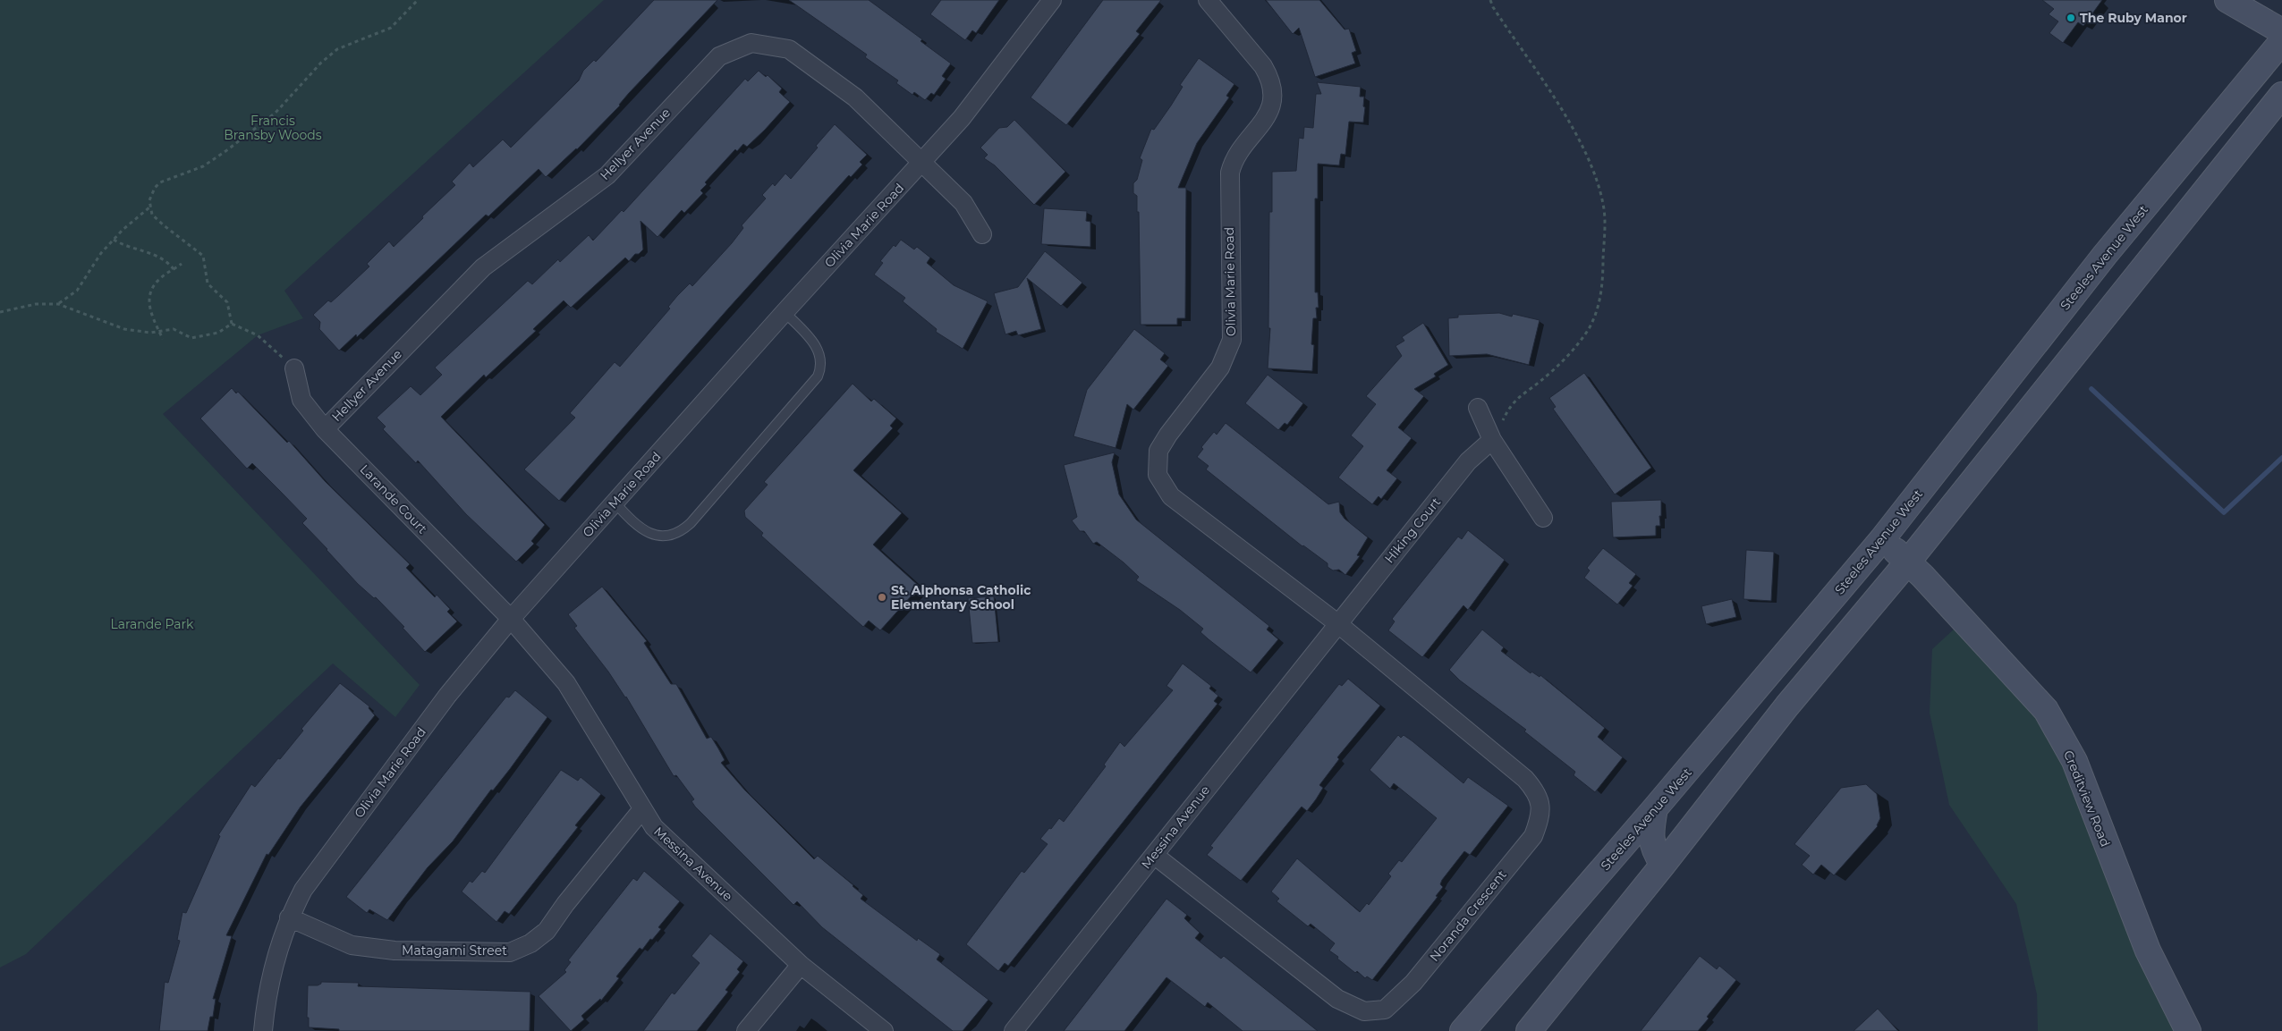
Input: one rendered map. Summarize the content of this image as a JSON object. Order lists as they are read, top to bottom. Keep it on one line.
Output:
{"streets":{"main road":["Steeles Avenue West","Creditview Road"],"street":["Hellyer Avenue","Olivia Marie Road","Larande Court","Hiking Court","Messina Avenue","Noranda Crescent","Matagami Street"]},"crossings":[["Hellyer Avenue","Olivia Marie Road"],["Hellyer Avenue","Larande Court"],["Olivia Marie Road","Larande Court"],["Olivia Marie Road","Hiking Court"],["Olivia Marie Road","Messina Avenue"],["Olivia Marie Road","Noranda Crescent"],["Olivia Marie Road","Matagami Street"],["Steeles Avenue West","Creditview Road"],["Larande Court","Messina Avenue"],["Hiking Court","Messina Avenue"],["Hiking Court","Noranda Crescent"],["Messina Avenue","Noranda Crescent"],["Messina Avenue","Matagami Street"]],"parks":["Francis Bransby Woods","Larande Park"],"places":["The Ruby Manor","St. Alphonsa Catholic Elementary School"]}
